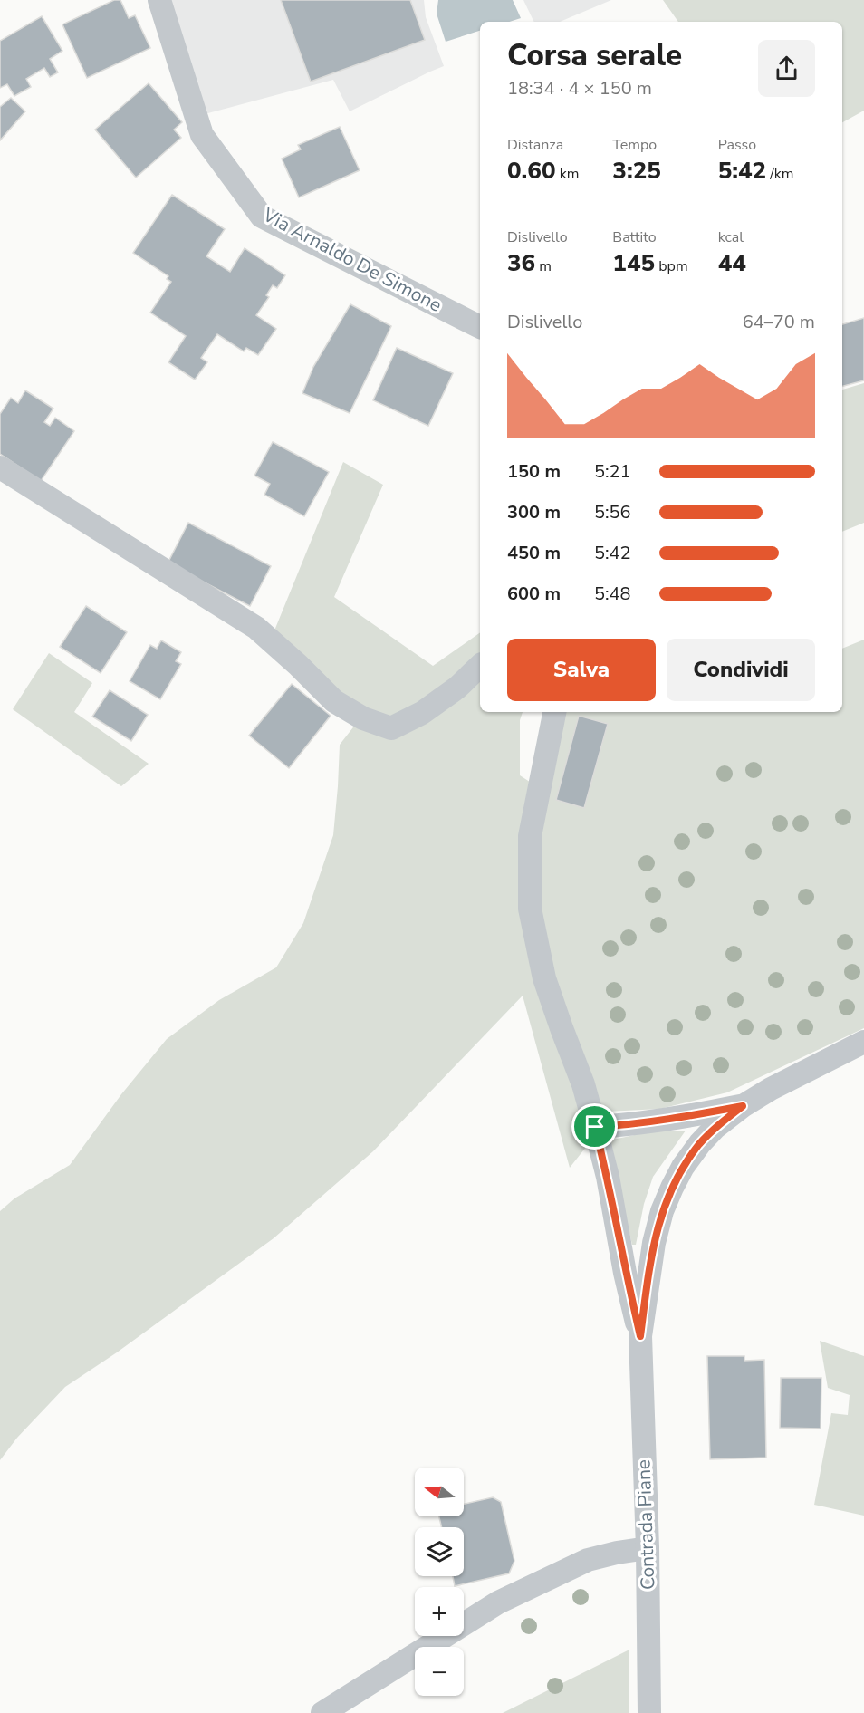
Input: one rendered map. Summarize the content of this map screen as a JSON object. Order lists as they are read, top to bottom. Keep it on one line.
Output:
{"streets":{"street":["Via Arnaldo De Simone","Contrada Piane"]},"north":"left","page":{"heading":["Corsa serale","18:34 · 4 × 150 m"],"stats":[["Distanza","0.60 km"],["Tempo","3:25"],["Passo","5:42 /km"],["Dislivello","36 m"],["Battito","145 bpm"],["kcal","44"]],"chart":["Dislivello","64–70 m"],"list":[{"name":"150 m","note":"5:21"},{"name":"300 m","note":"5:56"},{"name":"450 m","note":"5:42"},{"name":"600 m","note":"5:48"}],"buttons":["Salva","Condividi"],"map_buttons":["+","−"]}}
